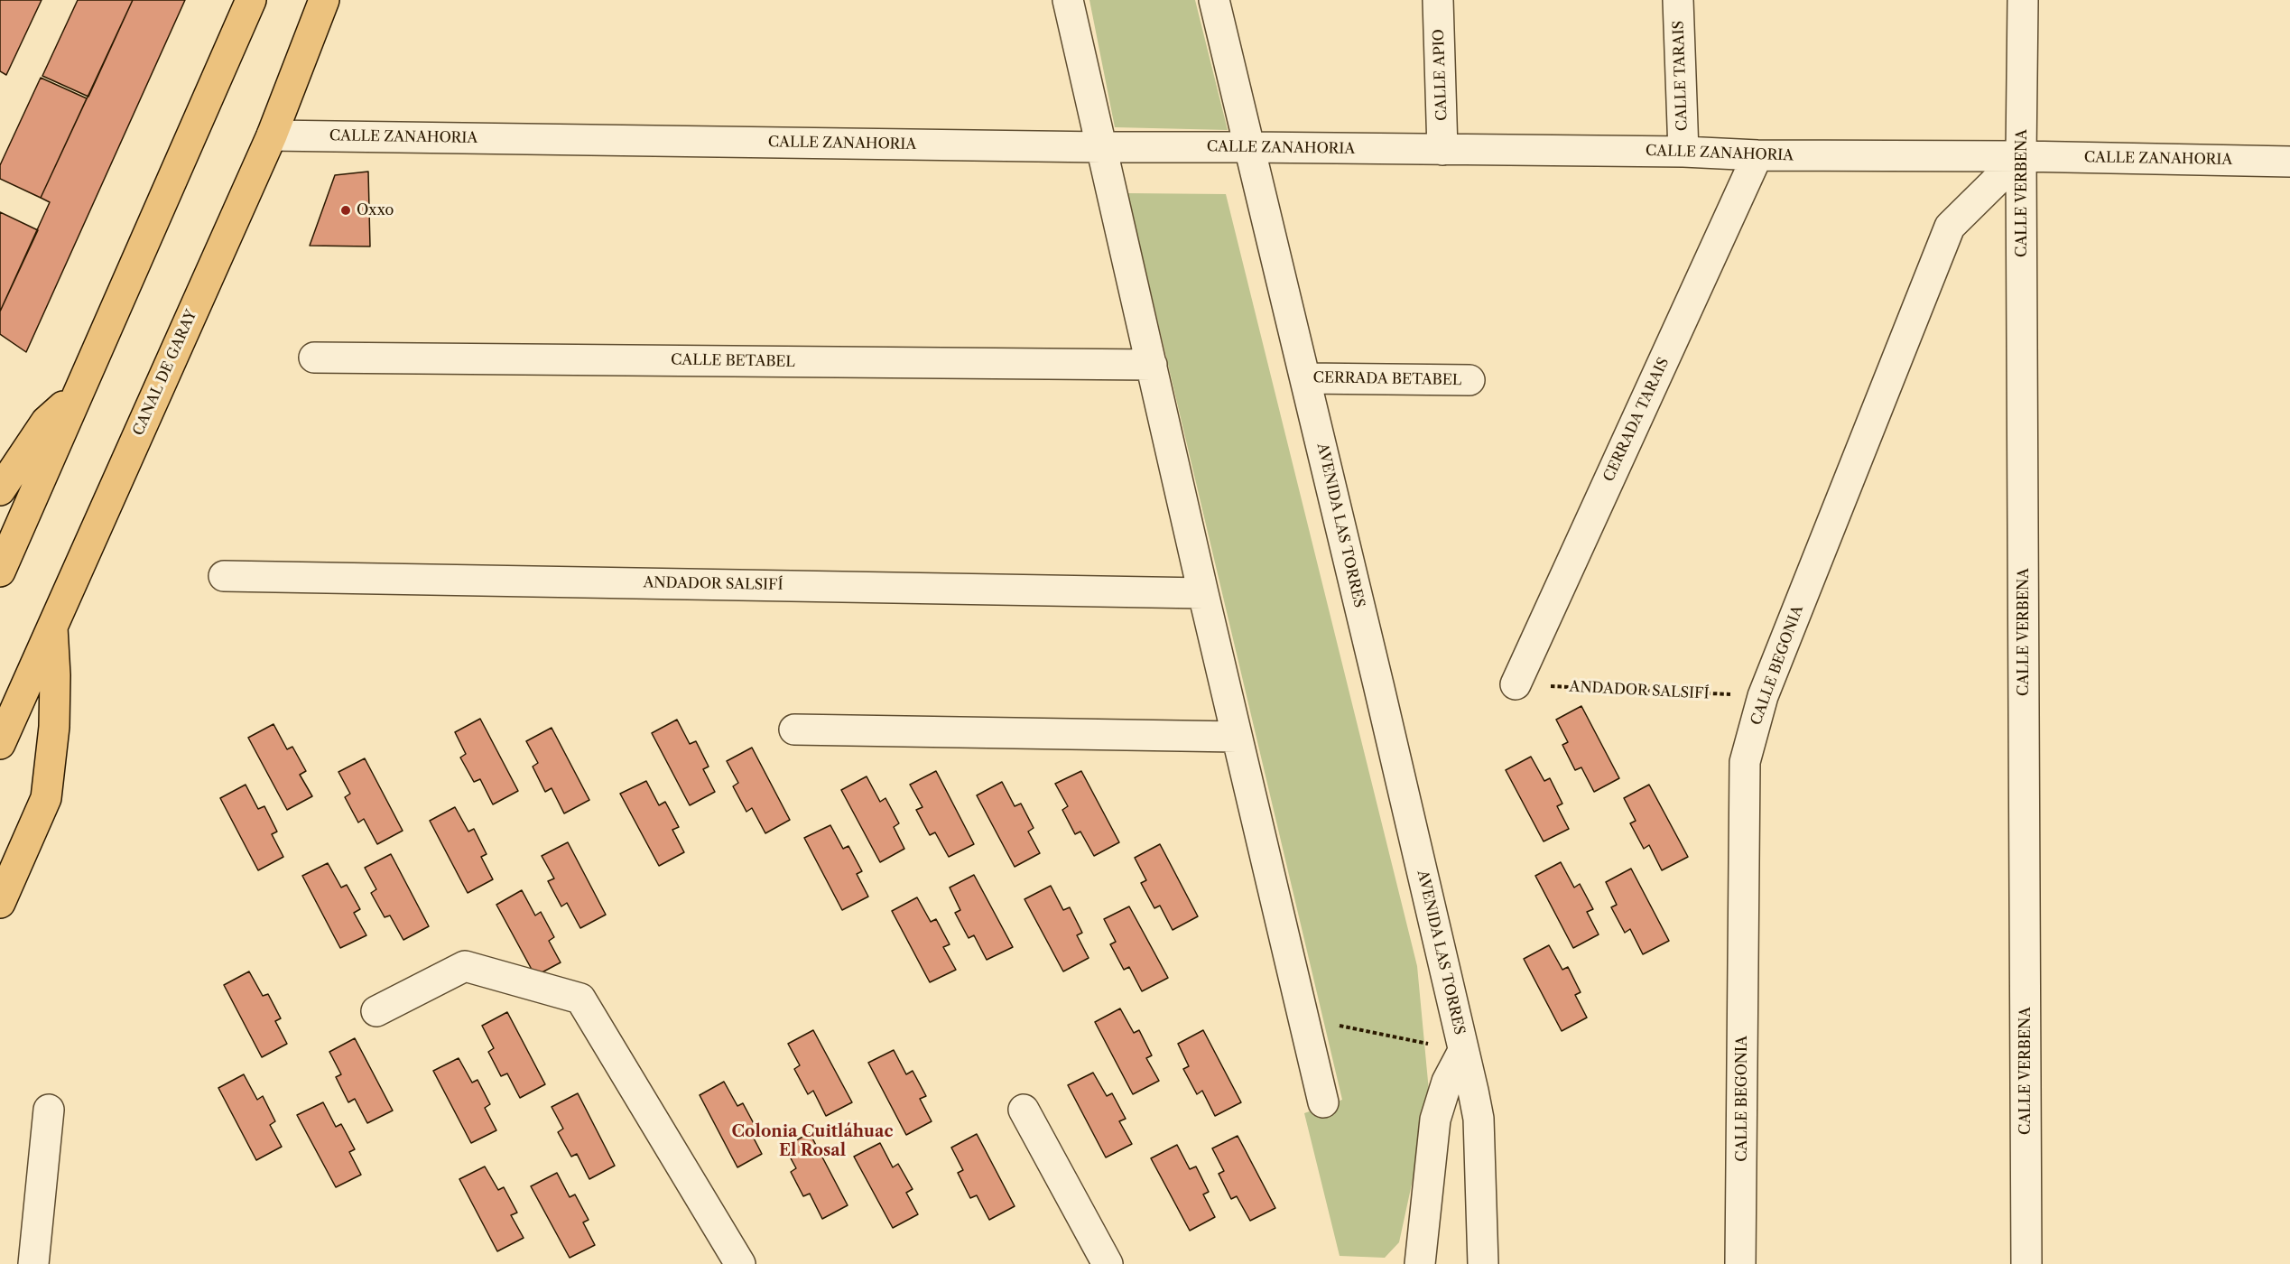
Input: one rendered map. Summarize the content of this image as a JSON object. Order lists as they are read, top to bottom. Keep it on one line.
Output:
{"streets":{"main road":["CANAL DE GARAY"],"street":["CALLE APIO","CALLE TARAIS","CALLE ZANAHORIA","CALLE VERBENA","CALLE BETABEL","CERRADA BETABEL","CERRADA TARAIS","AVENIDA LAS TORRES","ANDADOR SALSIFÍ","CALLE BEGONIA"]},"crossings":[["CALLE APIO","CALLE ZANAHORIA"],["CALLE TARAIS","CALLE ZANAHORIA"],["CALLE ZANAHORIA","CALLE VERBENA"],["CALLE ZANAHORIA","CANAL DE GARAY"],["CALLE ZANAHORIA","CERRADA TARAIS"],["CALLE ZANAHORIA","AVENIDA LAS TORRES"],["CALLE ZANAHORIA","CALLE BEGONIA"],["CALLE VERBENA","CALLE BEGONIA"],["CERRADA BETABEL","AVENIDA LAS TORRES"],["CERRADA TARAIS","ANDADOR SALSIFÍ"],["ANDADOR SALSIFÍ","CALLE BEGONIA"]],"districts":["Colonia Cuitláhuac El Rosal"],"places":["Oxxo"]}
